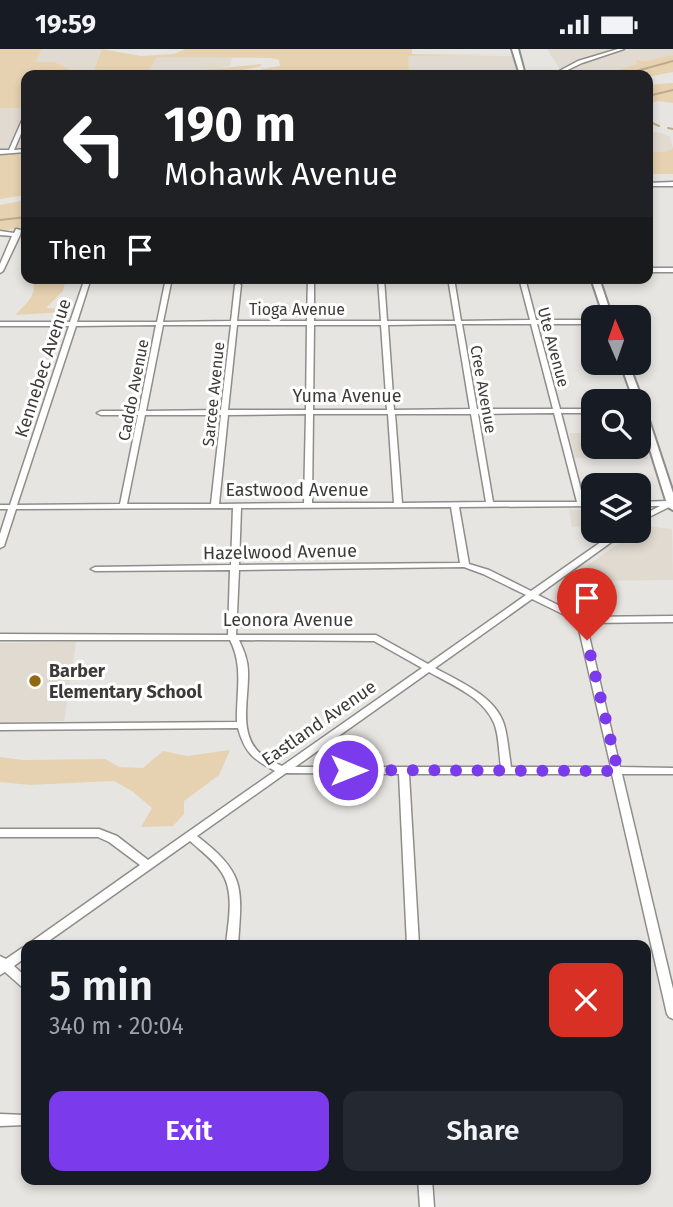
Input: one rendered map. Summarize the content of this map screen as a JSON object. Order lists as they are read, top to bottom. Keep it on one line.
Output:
{"streets":{"street":["Tioga Avenue","Ute Avenue","Kennebec Avenue","Cree Avenue","Caddo Avenue","Sarcee Avenue","Yuma Avenue","Eastwood Avenue","Hazelwood Avenue","Leonora Avenue","Eastland Avenue"]},"crossings":[["Tioga Avenue","Ute Avenue"],["Tioga Avenue","Kennebec Avenue"],["Tioga Avenue","Cree Avenue"],["Tioga Avenue","Caddo Avenue"],["Tioga Avenue","Sarcee Avenue"],["Ute Avenue","Yuma Avenue"],["Ute Avenue","Eastwood Avenue"],["Kennebec Avenue","Eastwood Avenue"],["Cree Avenue","Yuma Avenue"],["Cree Avenue","Eastwood Avenue"],["Caddo Avenue","Yuma Avenue"],["Caddo Avenue","Eastwood Avenue"],["Sarcee Avenue","Yuma Avenue"],["Sarcee Avenue","Eastwood Avenue"],["Leonora Avenue","Eastland Avenue"]],"places":["Barber Elementary School"],"north":"top","page":{"status":"19:59","turn":["190 m","Mohawk Avenue"],"then":"Then","heading":["5 min","340 m · 20:04"],"buttons":["Exit","Share"]}}
